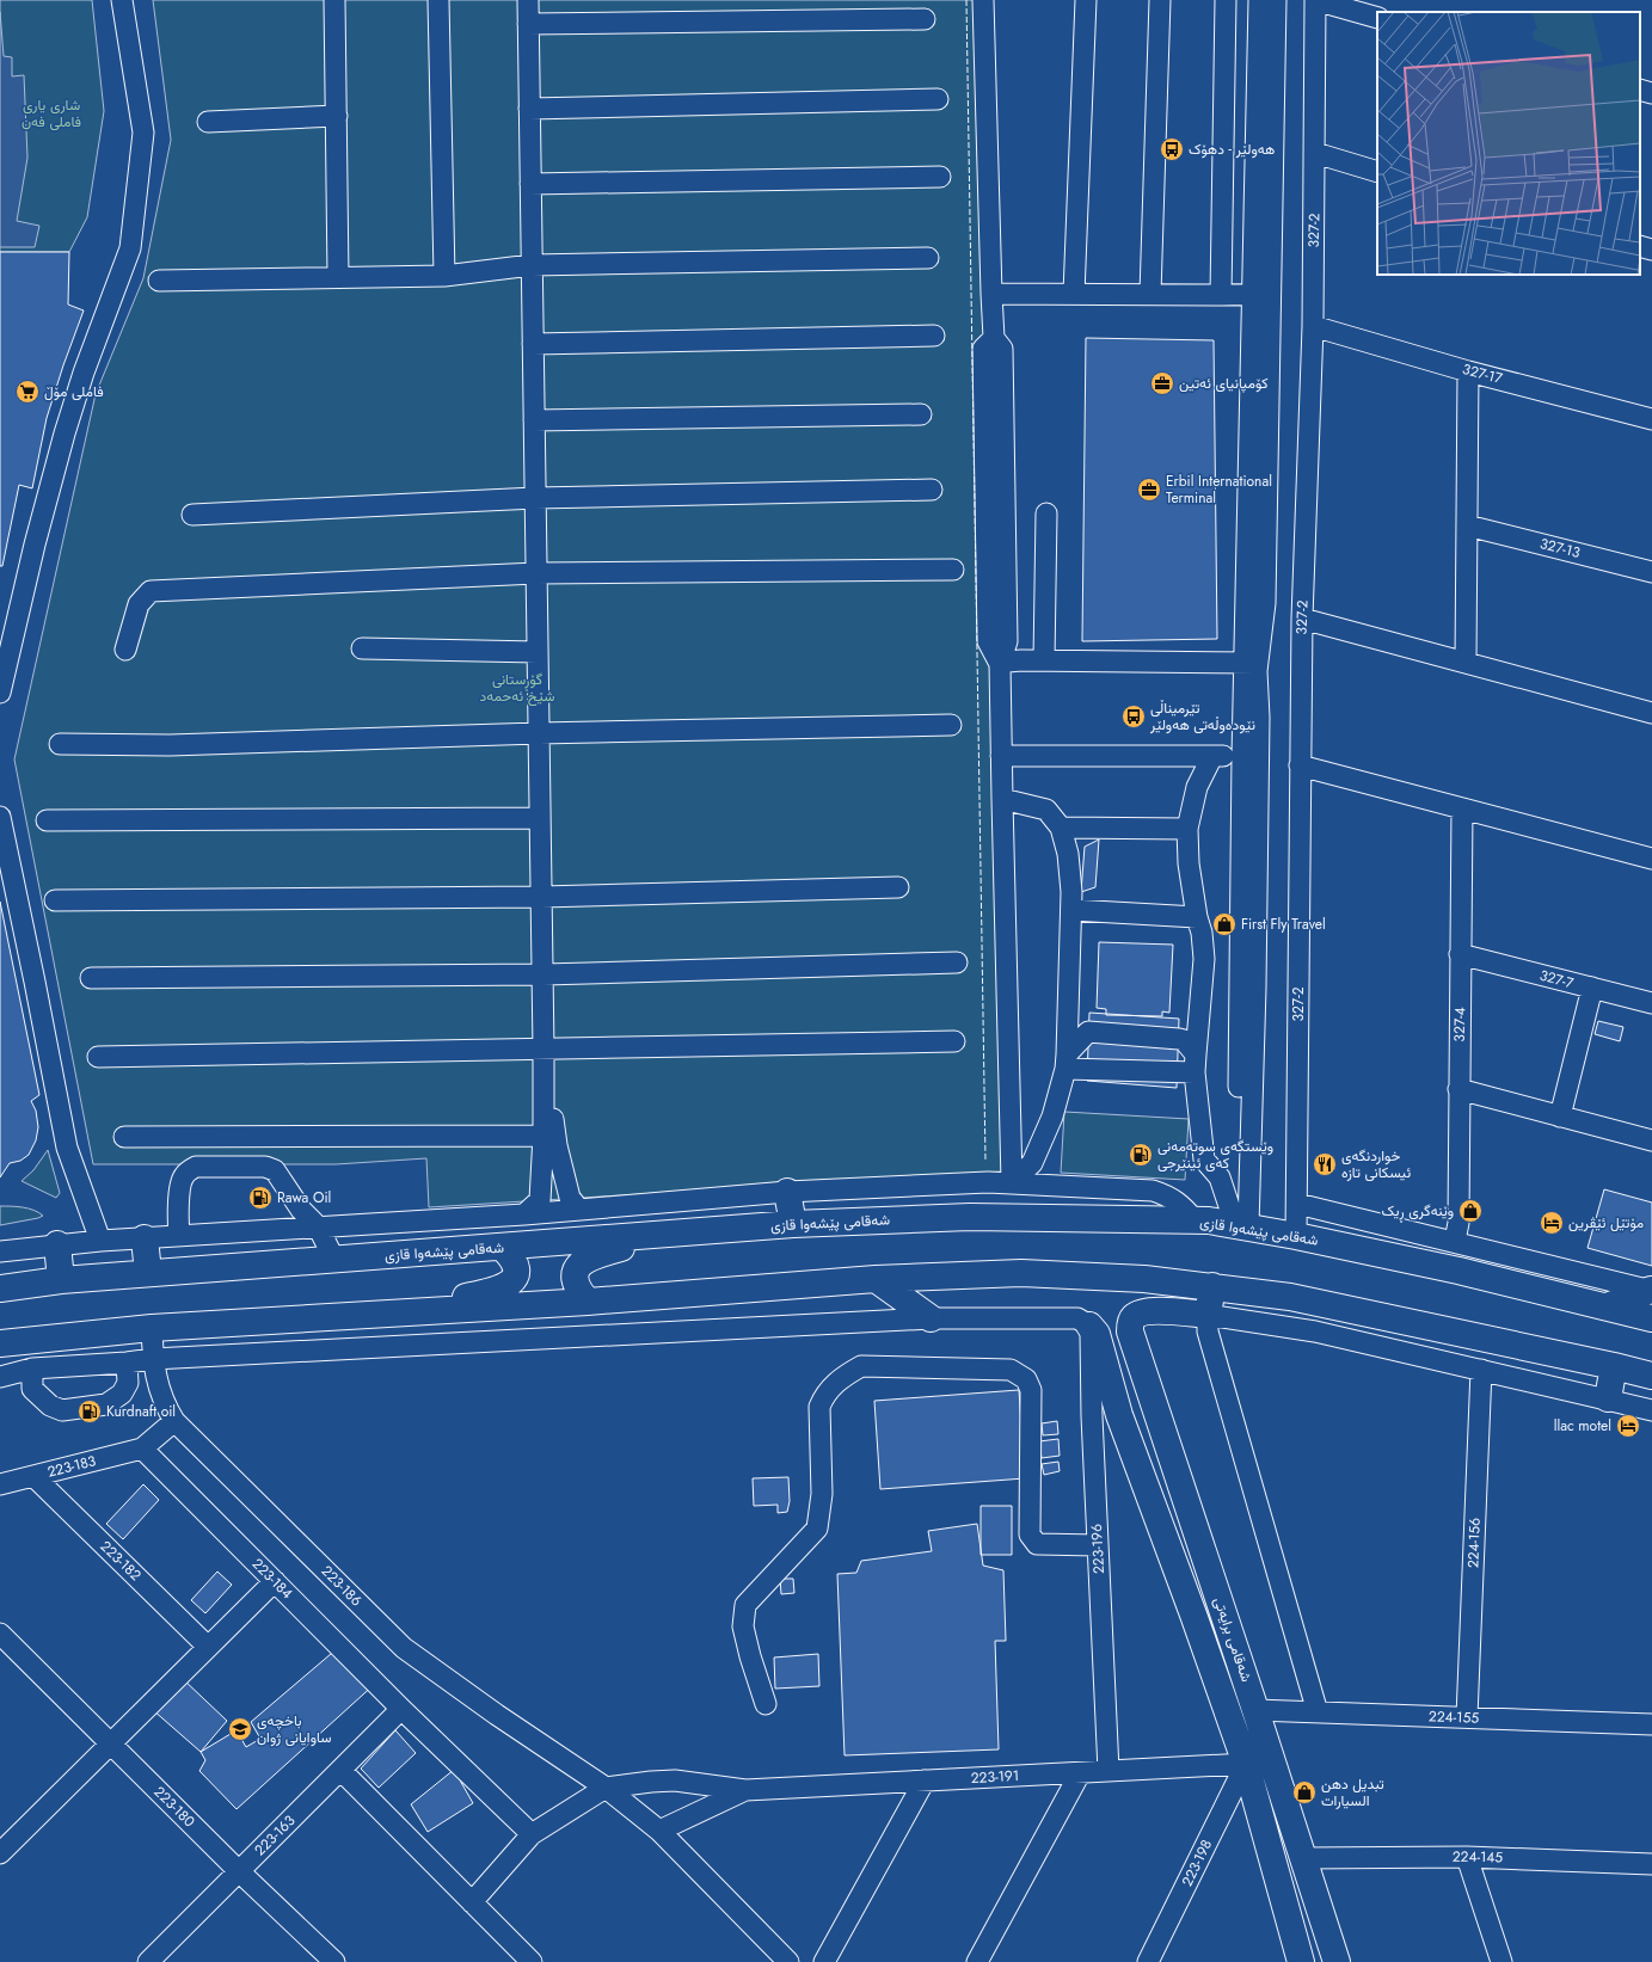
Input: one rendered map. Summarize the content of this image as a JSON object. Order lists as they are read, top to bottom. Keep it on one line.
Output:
{"streets":{"main road":["شەقامی پێشەوا قازی","شەقامی برایەتی"],"street":["327-2","327-17","327-13","327-7","327-4","223-183","224-156","223-196","223-182","223-184","223-186","224-155","223-191","223-180","223-163","224-145","223-198"]},"crossings":[["327-2","327-17"],["327-2","شەقامی پێشەوا قازی"],["327-7","327-4"],["223-183","223-182"],["223-183","223-184"],["224-156","224-155"],["223-196","شەقامی برایەتی"],["223-196","223-191"],["223-184","223-163"],["شەقامی برایەتی","224-155"],["شەقامی برایەتی","223-191"],["شەقامی برایەتی","224-145"],["شەقامی برایەتی","223-198"],["223-191","223-198"],["223-180","223-163"]],"parks":["شاری یاری فاملی فەن","گۆڕستانی شێخ ئەحمەد"],"places":{"bus stop":["هەولێر - دهۆک","تێرمیناڵی نێودەوڵەتی هەولێر"],"office":["کۆمپانیای ئەتین","Erbil International Terminal"],"supermarket":["فاملی مۆڵ"],"shop":["First Fly Travel","وێنەگری ڕیک","تبديل دهن السيارات"],"fuel station":["وێستگەی سوتەمەنی کەی ئینێرجی","Rawa Oil","Kurdnaft oil"],"restaurant":["خواردنگەی ئیسکانی تازە"],"hotel":["مۆتێل ئێڤرین","llac motel"],"school or university":["باخچەی ساوایانی ژوان"]}}
